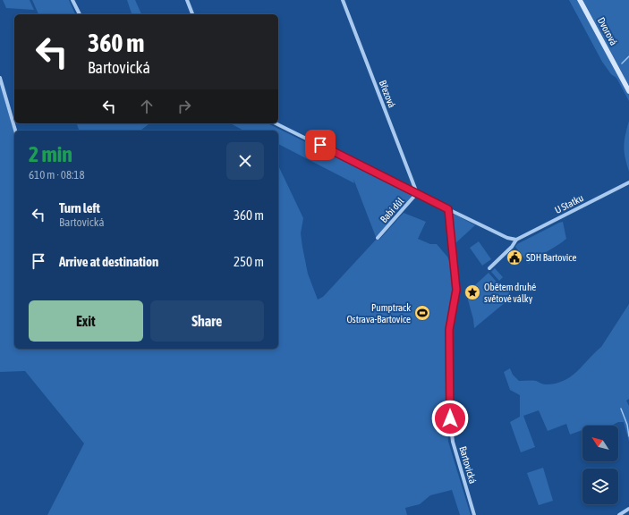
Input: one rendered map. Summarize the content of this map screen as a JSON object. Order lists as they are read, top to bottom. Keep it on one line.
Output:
{"streets":{"street":["Dvorová","Březová","U Statku","Babí důl","Bartovická"]},"crossings":[["Březová","Babí důl"]],"places":{"public building":["SDH Bartovice"],"place":["Obětem druhé světové války"],"sports":["Pumptrack Ostrava-Bartovice"]},"north":"top left","page":{"turn":["360 m","Bartovická"],"heading":["2 min","610 m · 08:18"],"list":[{"name":"Turn left","note":"Bartovická","value":"360 m"},{"name":"Arrive at destination","value":"250 m"}],"buttons":["Exit","Share"]}}
